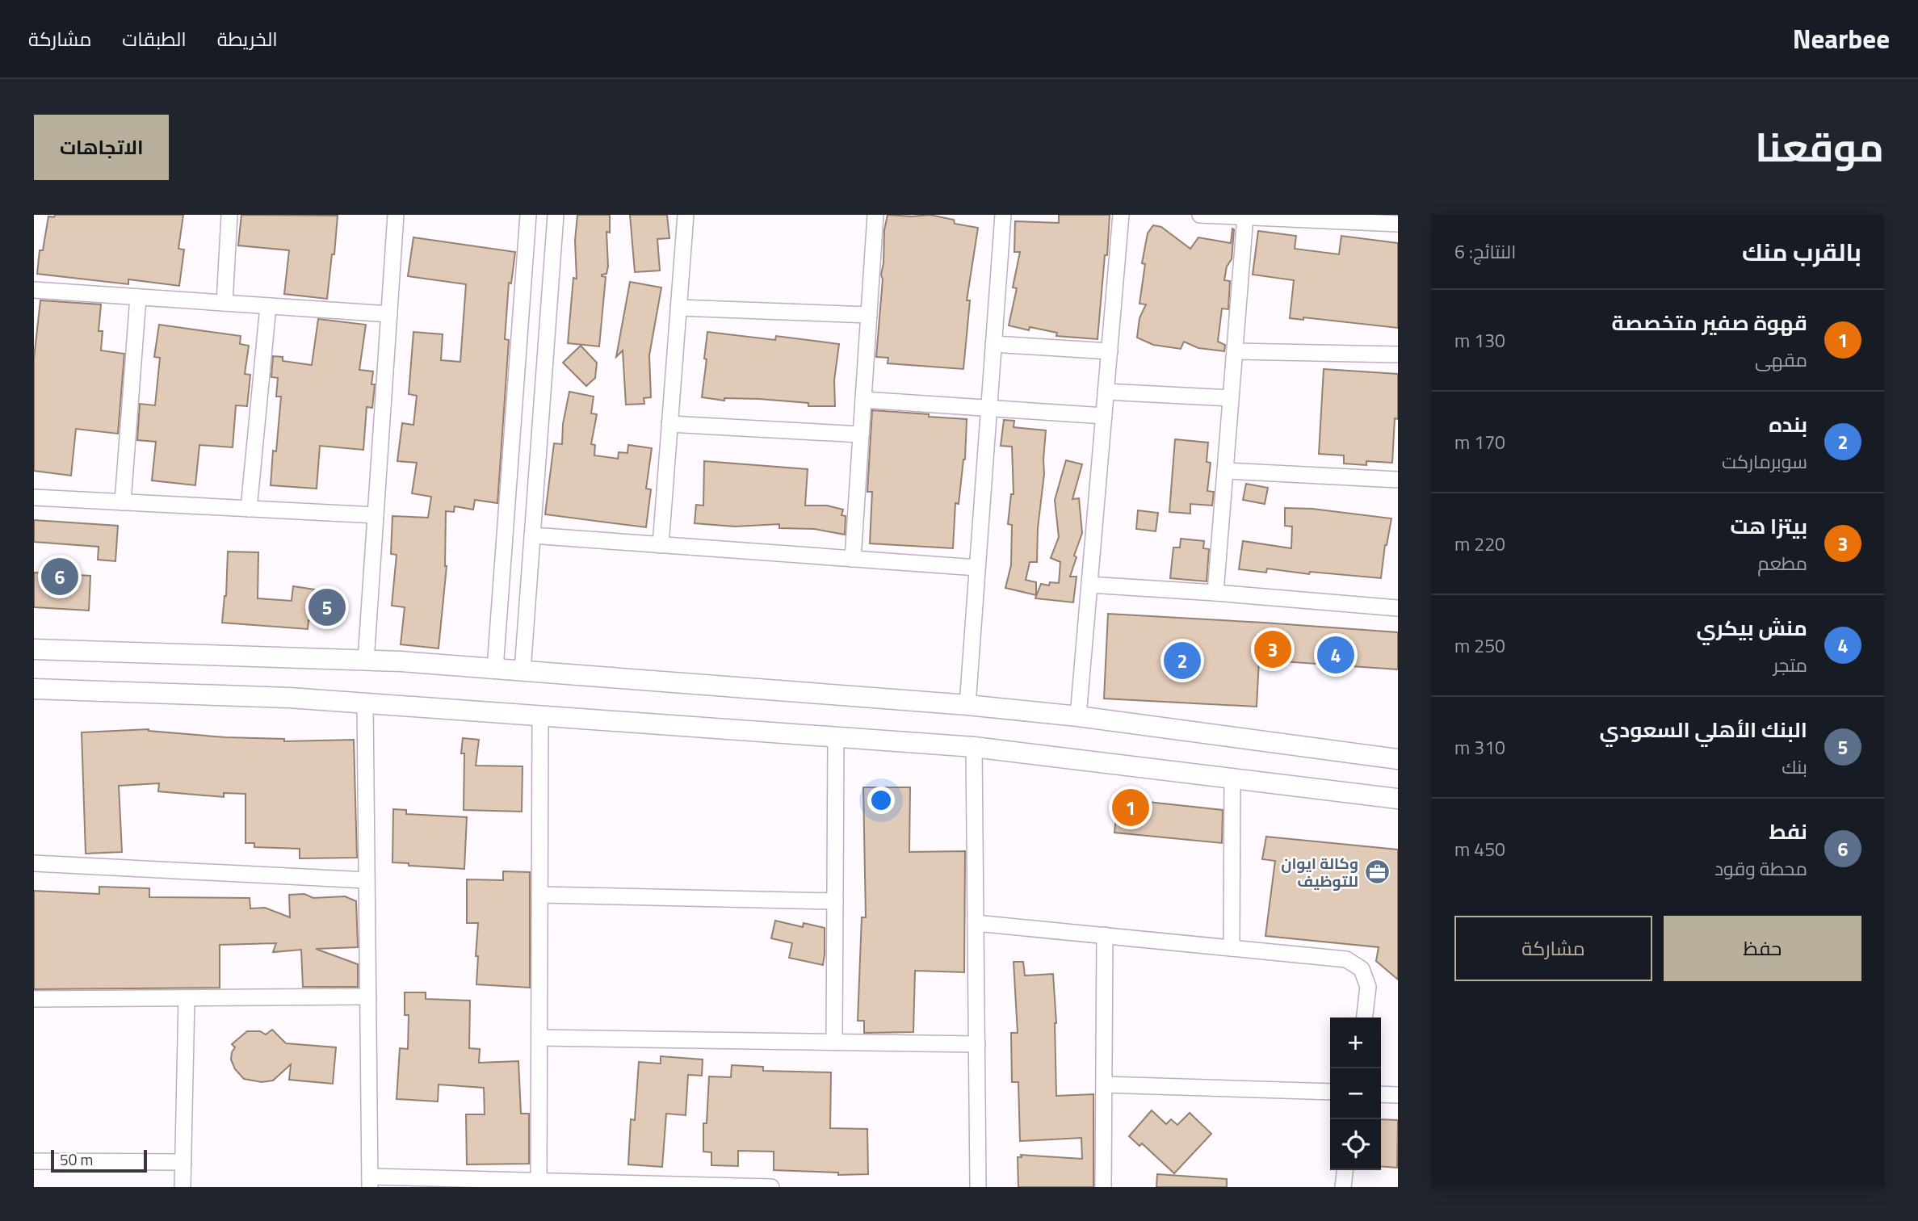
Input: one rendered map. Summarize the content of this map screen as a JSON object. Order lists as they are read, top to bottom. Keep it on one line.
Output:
{"places":{"office":["وكالة ايوان للتوظيف"]},"scale_bar":"50 m","page":{"header":"Nearbee","nav":["الخريطة","الطبقات","مشاركة"],"title":"موقعنا","buttons":["الاتجاهات",["حفظ","مشاركة"]],"heading":["بالقرب منك","النتائج: 6"],"list":[{"mark":"1","name":"قهوة صفير متخصصة","note":"مقهى","value":"130 m"},{"mark":"2","name":"بنده","note":"سوبرماركت","value":"170 m"},{"mark":"3","name":"بيتزا هت","note":"مطعم","value":"220 m"},{"mark":"4","name":"منش بيكري","note":"متجر","value":"250 m"},{"mark":"5","name":"البنك الأهلي السعودي","note":"بنك","value":"310 m"},{"mark":"6","name":"نفط","note":"محطة وقود","value":"450 m"}],"pins":["6","5","3","4","2","1"],"map_buttons":["+","−"],"scale":"50 m"}}
